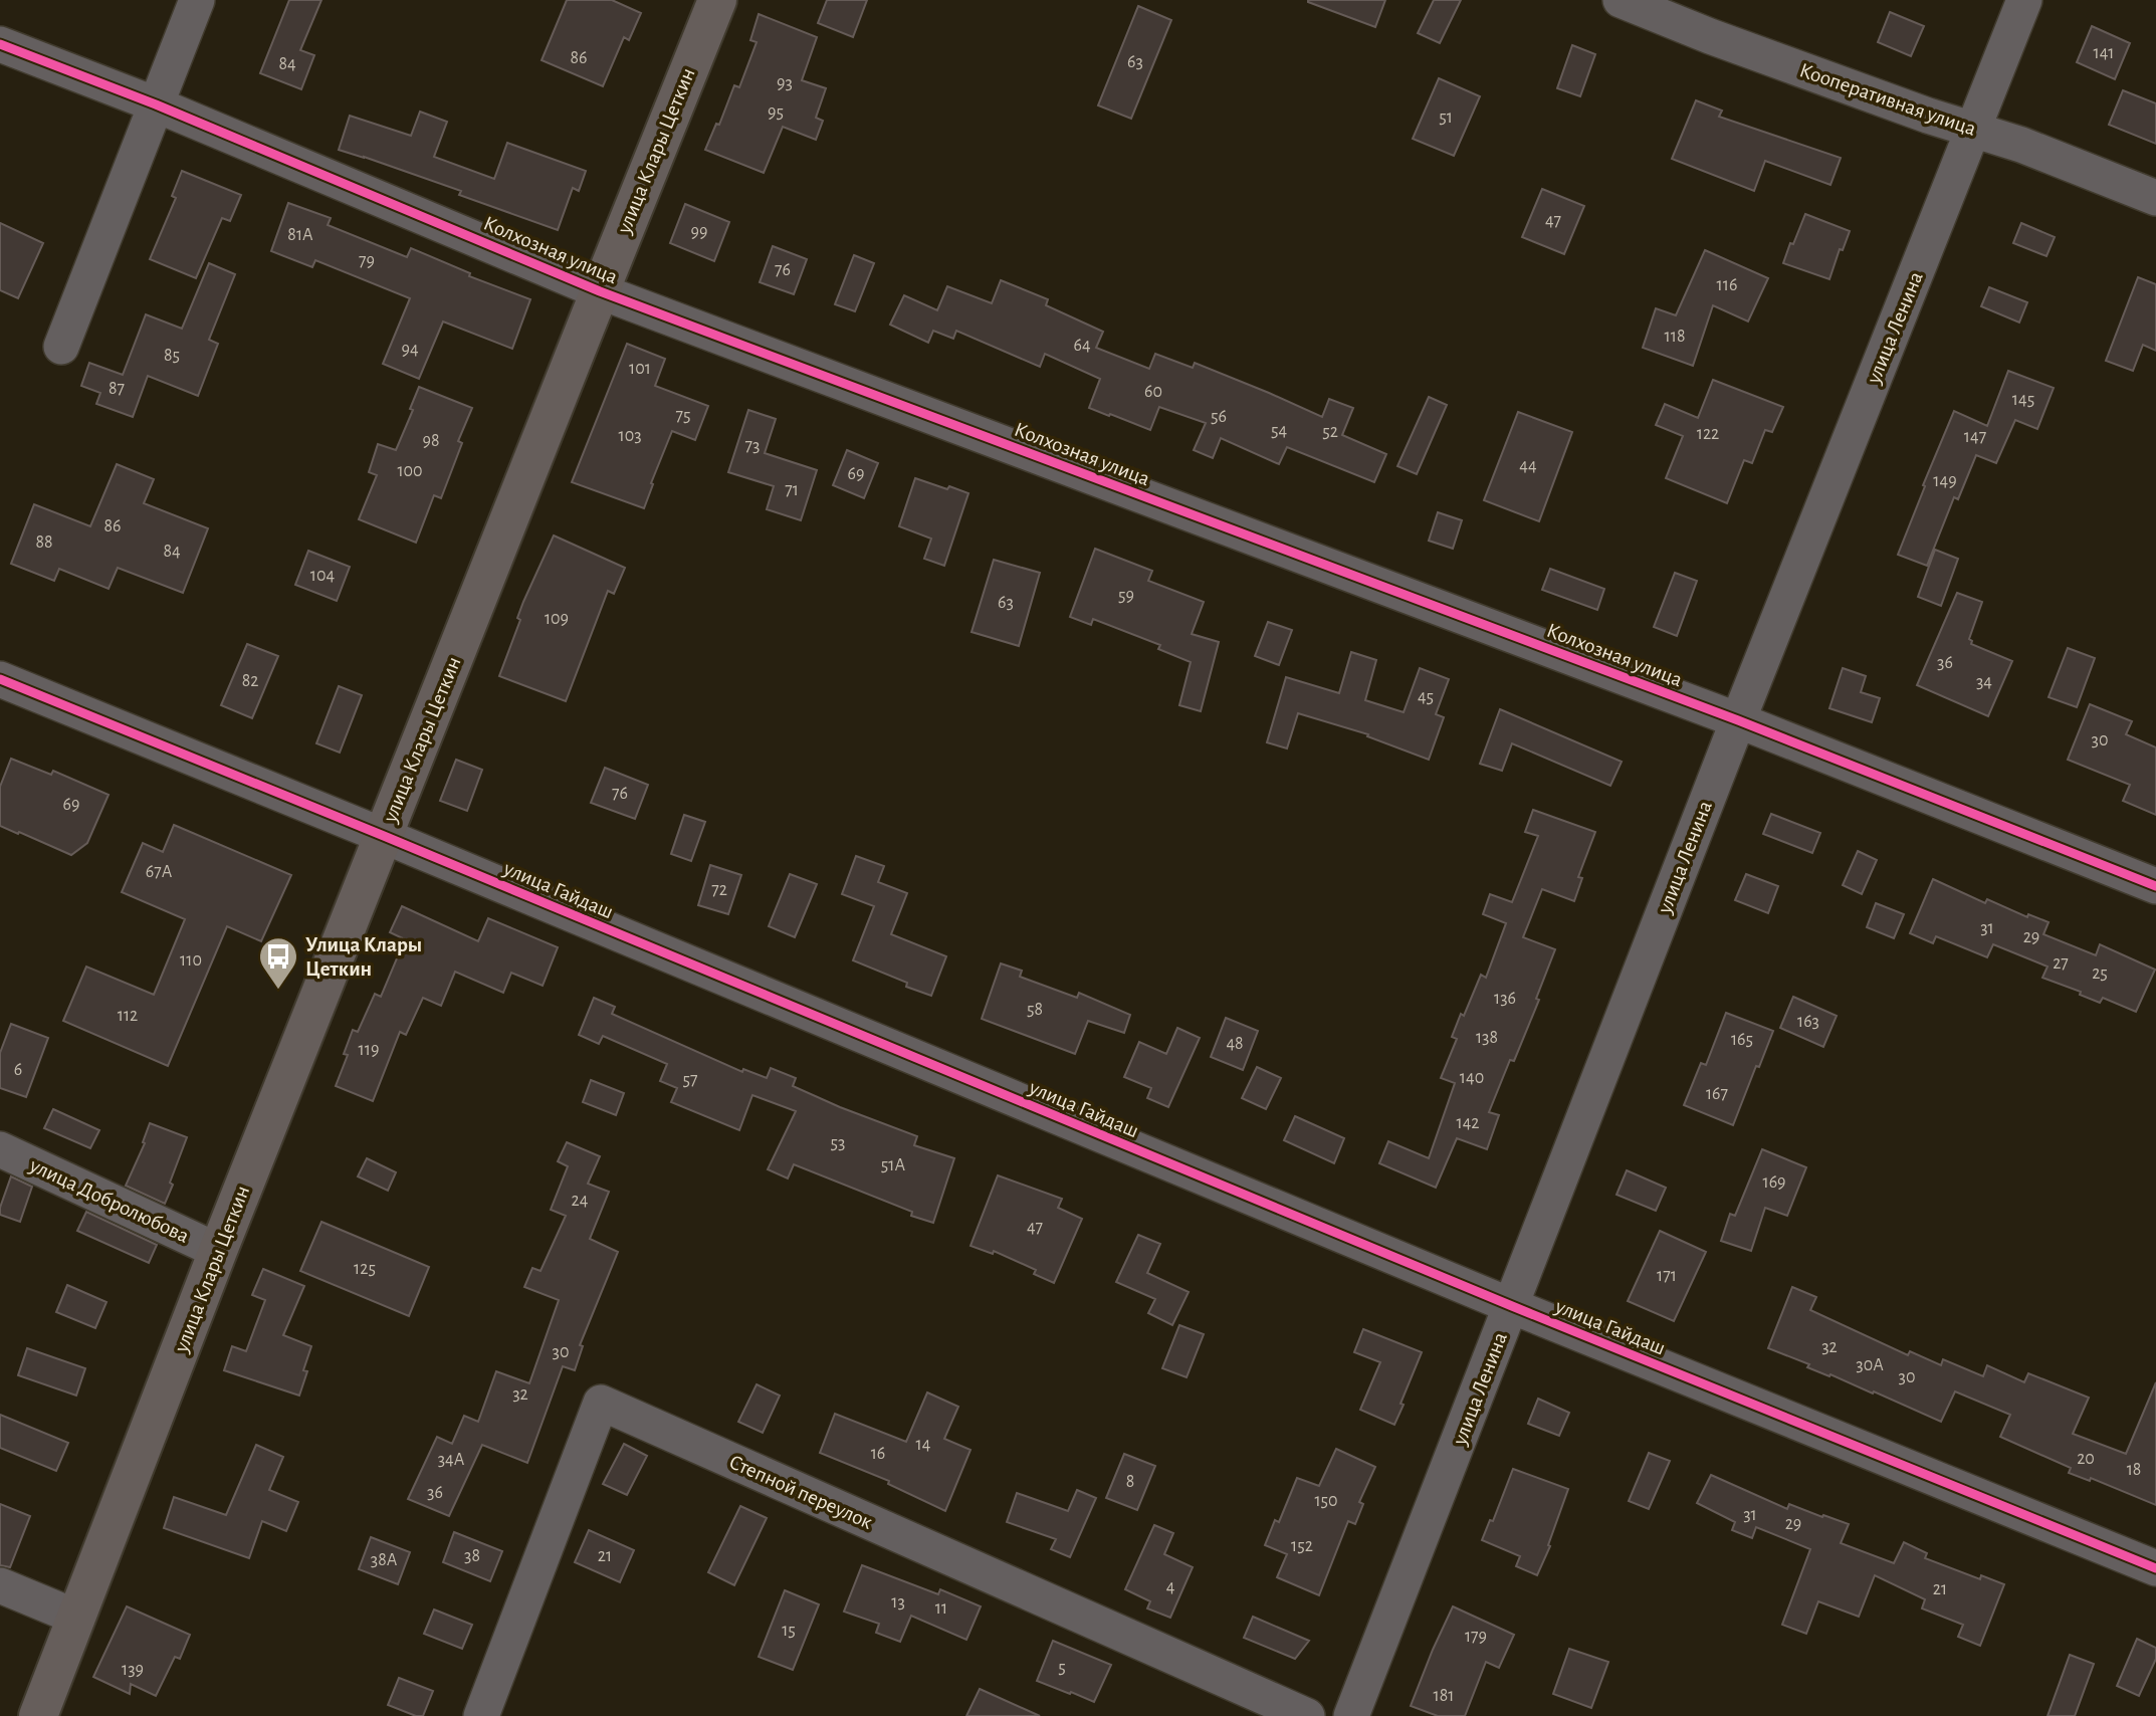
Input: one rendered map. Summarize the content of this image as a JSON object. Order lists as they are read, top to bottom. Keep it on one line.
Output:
{"streets":{"main road":["улица Клары Цеткин"],"street":["Кооперативная улица","Колхозная улица","улица Ленина","улица Гайдаш","улица Добролюбова","Степной переулок"]},"crossings":[["Кооперативная улица","улица Ленина"],["улица Клары Цеткин","Колхозная улица"],["улица Клары Цеткин","улица Гайдаш"],["улица Клары Цеткин","улица Добролюбова"],["Колхозная улица","улица Ленина"],["улица Ленина","улица Гайдаш"]],"places":{"bus stop":["Улица Клары Цеткин"]},"house_numbers":["141","86","63","84","93","95","51","47","99","81А","79","76","116","118","64","94","85","101","87","60","145","75","56","54","52","122","103","147","98","73","44","100","69","149","71","86","88","84","104","59","63","109","36","82","34","45","30","76","69","67А","72","31","29","110","27","25","136","58","112","163","138","165","48","119","6","140","57","167","142","53","51А","169","24","47","125","171","32","30","30А","30","32","14","16","20","34А","18","8","36","150","31","29","152","38","21","38А","4","21","13","11","15","179","5","139","181"]}
